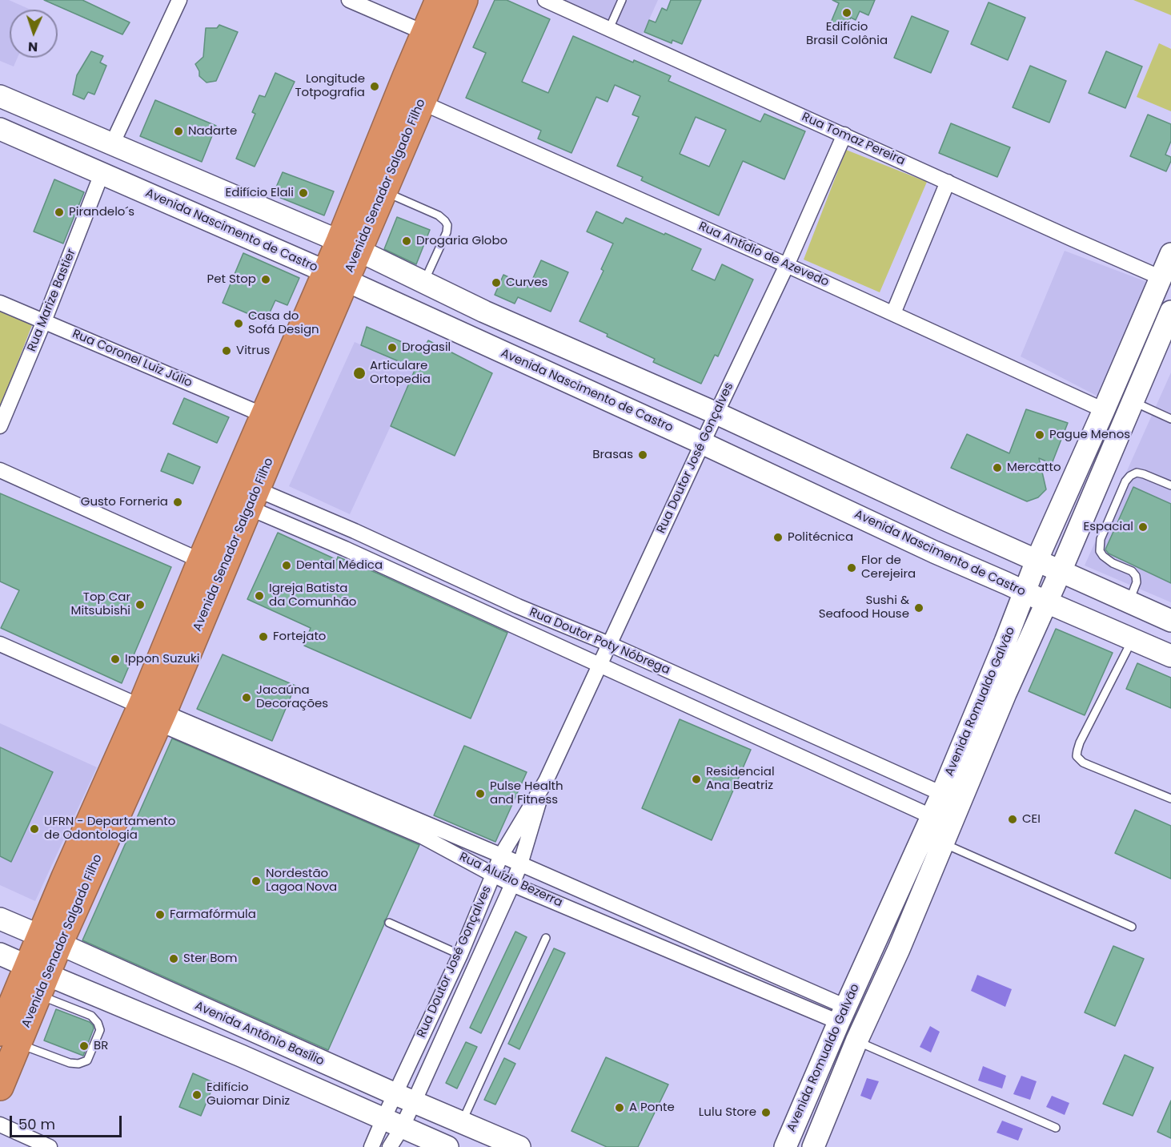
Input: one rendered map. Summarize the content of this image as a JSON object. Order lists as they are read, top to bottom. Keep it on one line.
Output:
{"streets":{"highway":["Avenida Senador Salgado Filho"],"main road":["Avenida Nascimento de Castro","Avenida Romualdo Galvão","Avenida Antônio Basílio"],"street":["Rua Tomaz Pereira","Rua Antídio de Azevedo","Rua Marize Bastier","Rua Coronel Luiz Júlio","Rua Doutor José Gonçalves","Rua Doutor Poty Nóbrega","Rua Aluízio Bezerra"]},"crossings":[["Rua Tomaz Pereira","Rua Doutor José Gonçalves"],["Rua Tomaz Pereira","Avenida Romualdo Galvão"],["Avenida Senador Salgado Filho","Avenida Nascimento de Castro"],["Avenida Senador Salgado Filho","Rua Antídio de Azevedo"],["Avenida Senador Salgado Filho","Rua Coronel Luiz Júlio"],["Avenida Senador Salgado Filho","Rua Doutor Poty Nóbrega"],["Avenida Senador Salgado Filho","Rua Aluízio Bezerra"],["Avenida Senador Salgado Filho","Avenida Antônio Basílio"],["Avenida Nascimento de Castro","Rua Marize Bastier"],["Avenida Nascimento de Castro","Rua Doutor José Gonçalves"],["Avenida Nascimento de Castro","Avenida Romualdo Galvão"],["Rua Antídio de Azevedo","Rua Doutor José Gonçalves"],["Rua Antídio de Azevedo","Avenida Romualdo Galvão"],["Rua Marize Bastier","Rua Coronel Luiz Júlio"],["Rua Doutor José Gonçalves","Rua Doutor Poty Nóbrega"],["Rua Doutor José Gonçalves","Rua Aluízio Bezerra"],["Rua Doutor José Gonçalves","Avenida Antônio Basílio"],["Rua Doutor Poty Nóbrega","Avenida Romualdo Galvão"],["Avenida Romualdo Galvão","Rua Aluízio Bezerra"]],"places":["Edifício Brasil Colônia","Longitude Totpografia","Nadarte","Edifício Elali","Pirandelo´s","Drogaria Globo","Pet Stop","Curves","Casa do Sofá Design","Drogasil","Vitrus","Articulare Ortopedia","Pague Menos","Brasas","Mercatto","Gusto Forneria","Espacial","Politécnica","Dental Médica","Flor de Cerejeira","Igreja Batista da Comunhão","Top Car Mitsubishi","Sushi & Seafood House","Fortejato","Ippon Suzuki","Jacaúna Decorações","Residencial Ana Beatriz","Pulse Health and Fitness","CEI","UFRN - Departamento de Odontologia","Nordestão Lagoa Nova","Farmafórmula","Ster Bom","BR","Edifício Guiomar Diniz","A Ponte","Lulu Store"],"scale_bar":"50 m","north":"bottom"}
